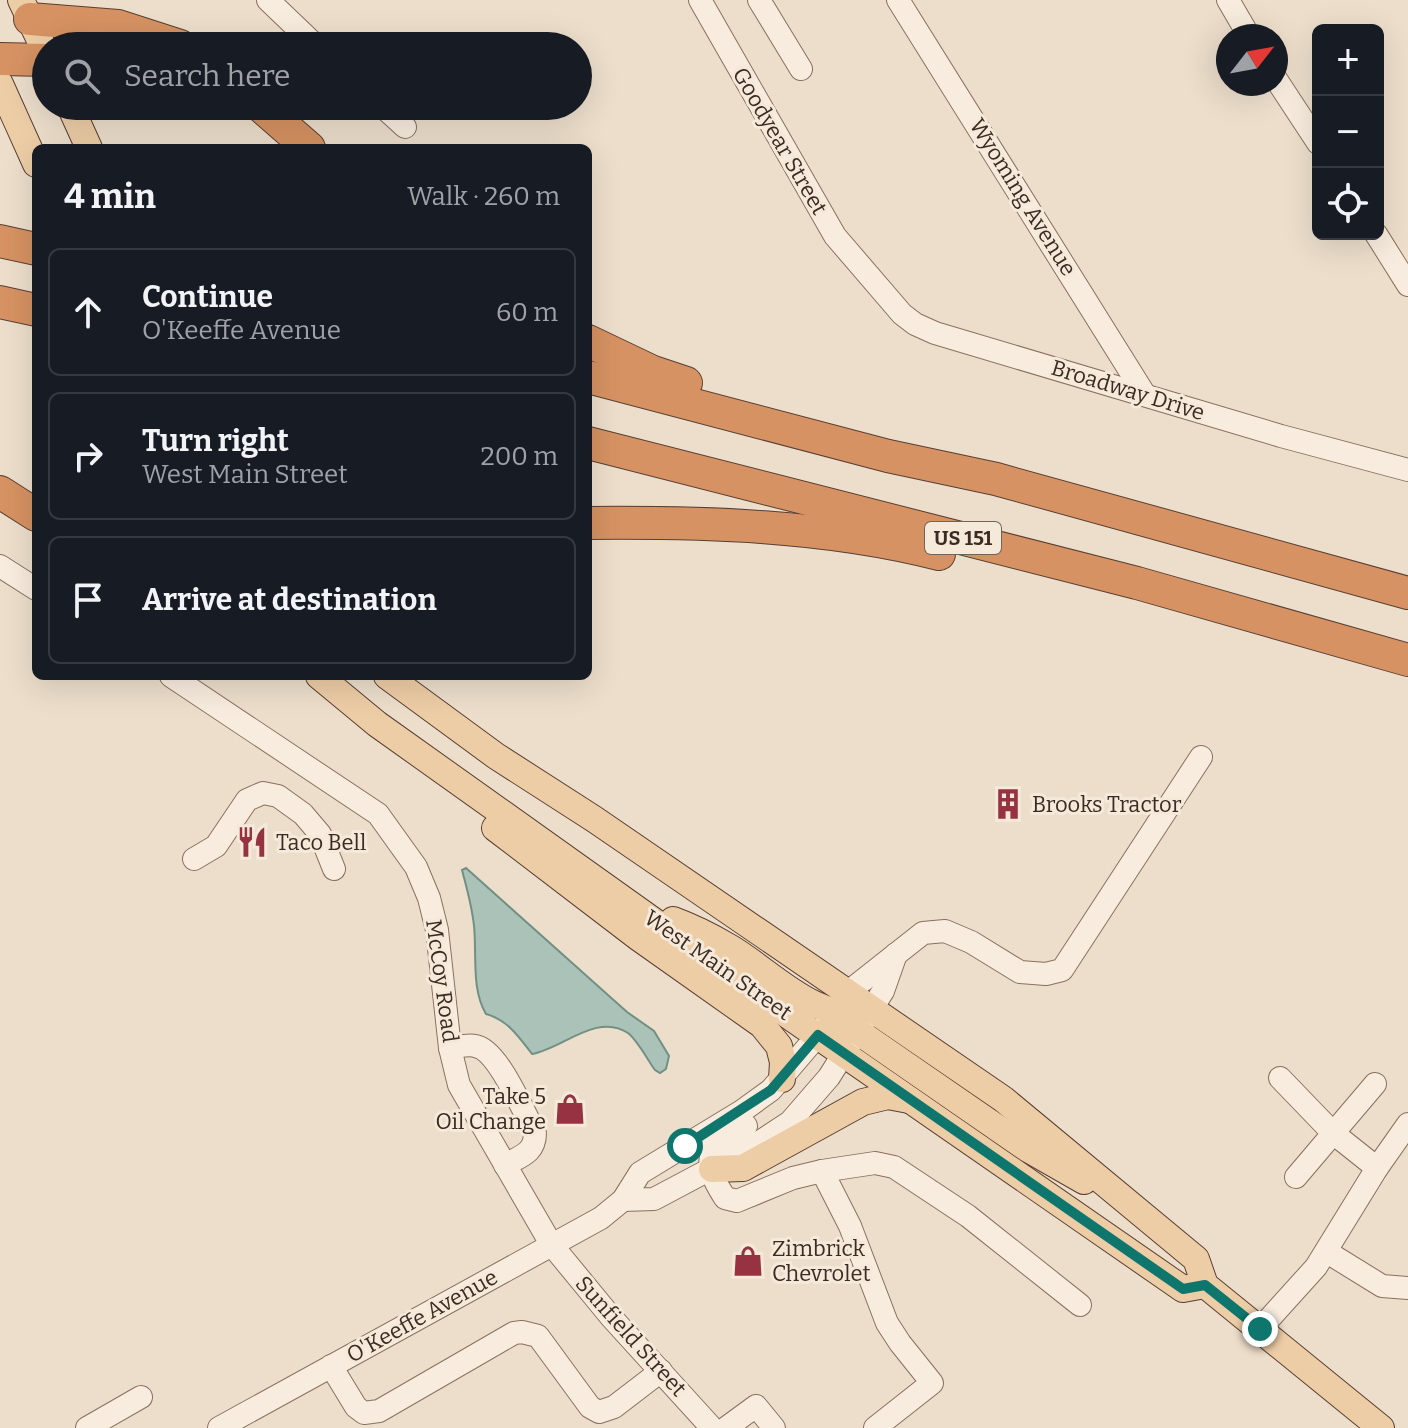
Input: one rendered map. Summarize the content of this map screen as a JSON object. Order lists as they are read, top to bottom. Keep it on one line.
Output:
{"streets":{"highway":["US 151"],"main road":["West Main Street"],"street":["Goodyear Street","Wyoming Avenue","Broadway Drive","McCoy Road","O'Keeffe Avenue","Sunfield Street"]},"crossings":[["Goodyear Street","Broadway Drive"],["Wyoming Avenue","Broadway Drive"],["West Main Street","O'Keeffe Avenue"],["McCoy Road","O'Keeffe Avenue"],["McCoy Road","Sunfield Street"],["O'Keeffe Avenue","Sunfield Street"]],"places":{"building":["Brooks Tractor"],"restaurant":["Taco Bell"],"shop":["Take 5 Oil Change","Zimbrick Chevrolet"]},"north":"top right","page":{"map_buttons":["+","−"],"search":"Search here","heading":["4 min","Walk · 260 m"],"list":[["Continue","O'Keeffe Avenue","60 m"],["Turn right","West Main Street","200 m"],"Arrive at destination"]}}
